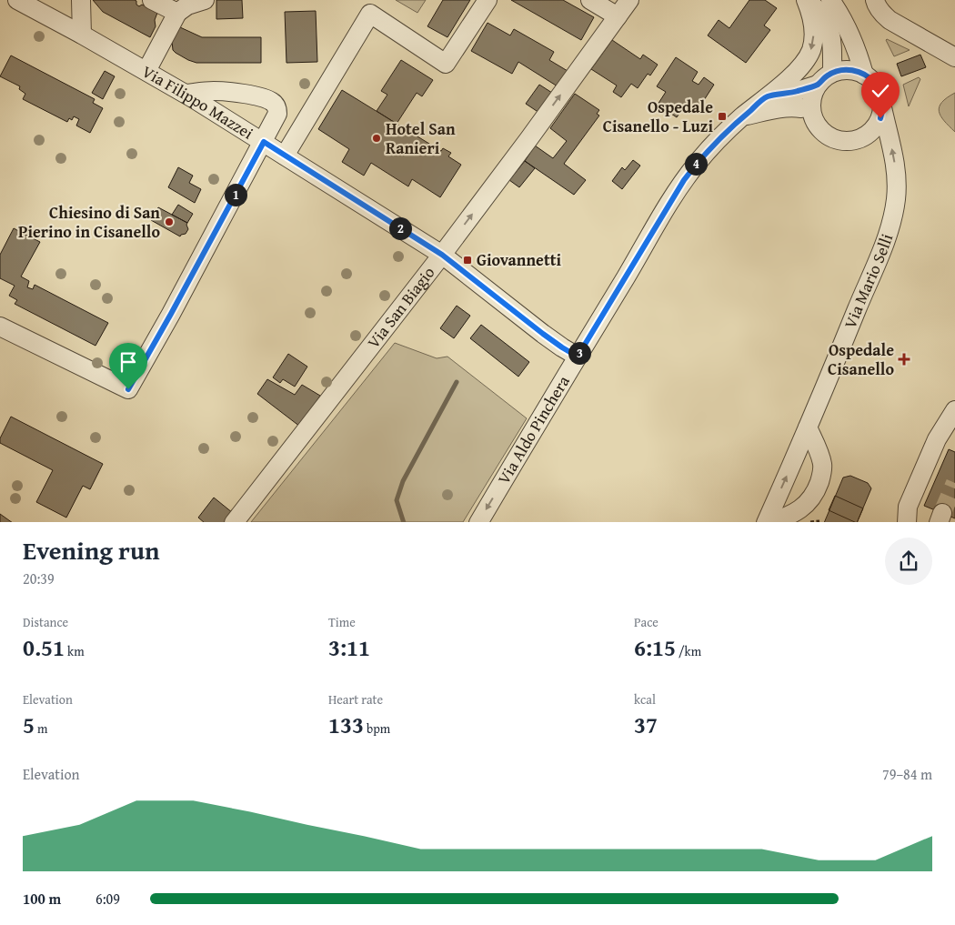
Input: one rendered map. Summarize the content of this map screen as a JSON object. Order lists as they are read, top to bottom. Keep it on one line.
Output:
{"streets":{"street":["Via Filippo Mazzei","Via Mario Selli","Via San Biagio","Via Aldo Pinchera"]},"crossings":[["Via Filippo Mazzei","Via San Biagio"],["Via Filippo Mazzei","Via Aldo Pinchera"],["Via Mario Selli","Via Aldo Pinchera"]],"one_way":["Via Mario Selli","Via San Biagio"],"places":{"transit":["Ospedale Cisanello - Luzi","Giovannetti"],"other":["Hotel San Ranieri","Chiesino di San Pierino in Cisanello"],"health":["Ospedale Cisanello"]},"page":{"pins":["4","1","2","3"],"heading":["Evening run","20:39"],"stats":[["Distance","0.51 km"],["Time","3:11"],["Pace","6:15 /km"],["Elevation","5 m"],["Heart rate","133 bpm"],["kcal","37"]],"chart":["Elevation","79–84 m"],"list":[{"name":"100 m","note":"6:09"}]}}
